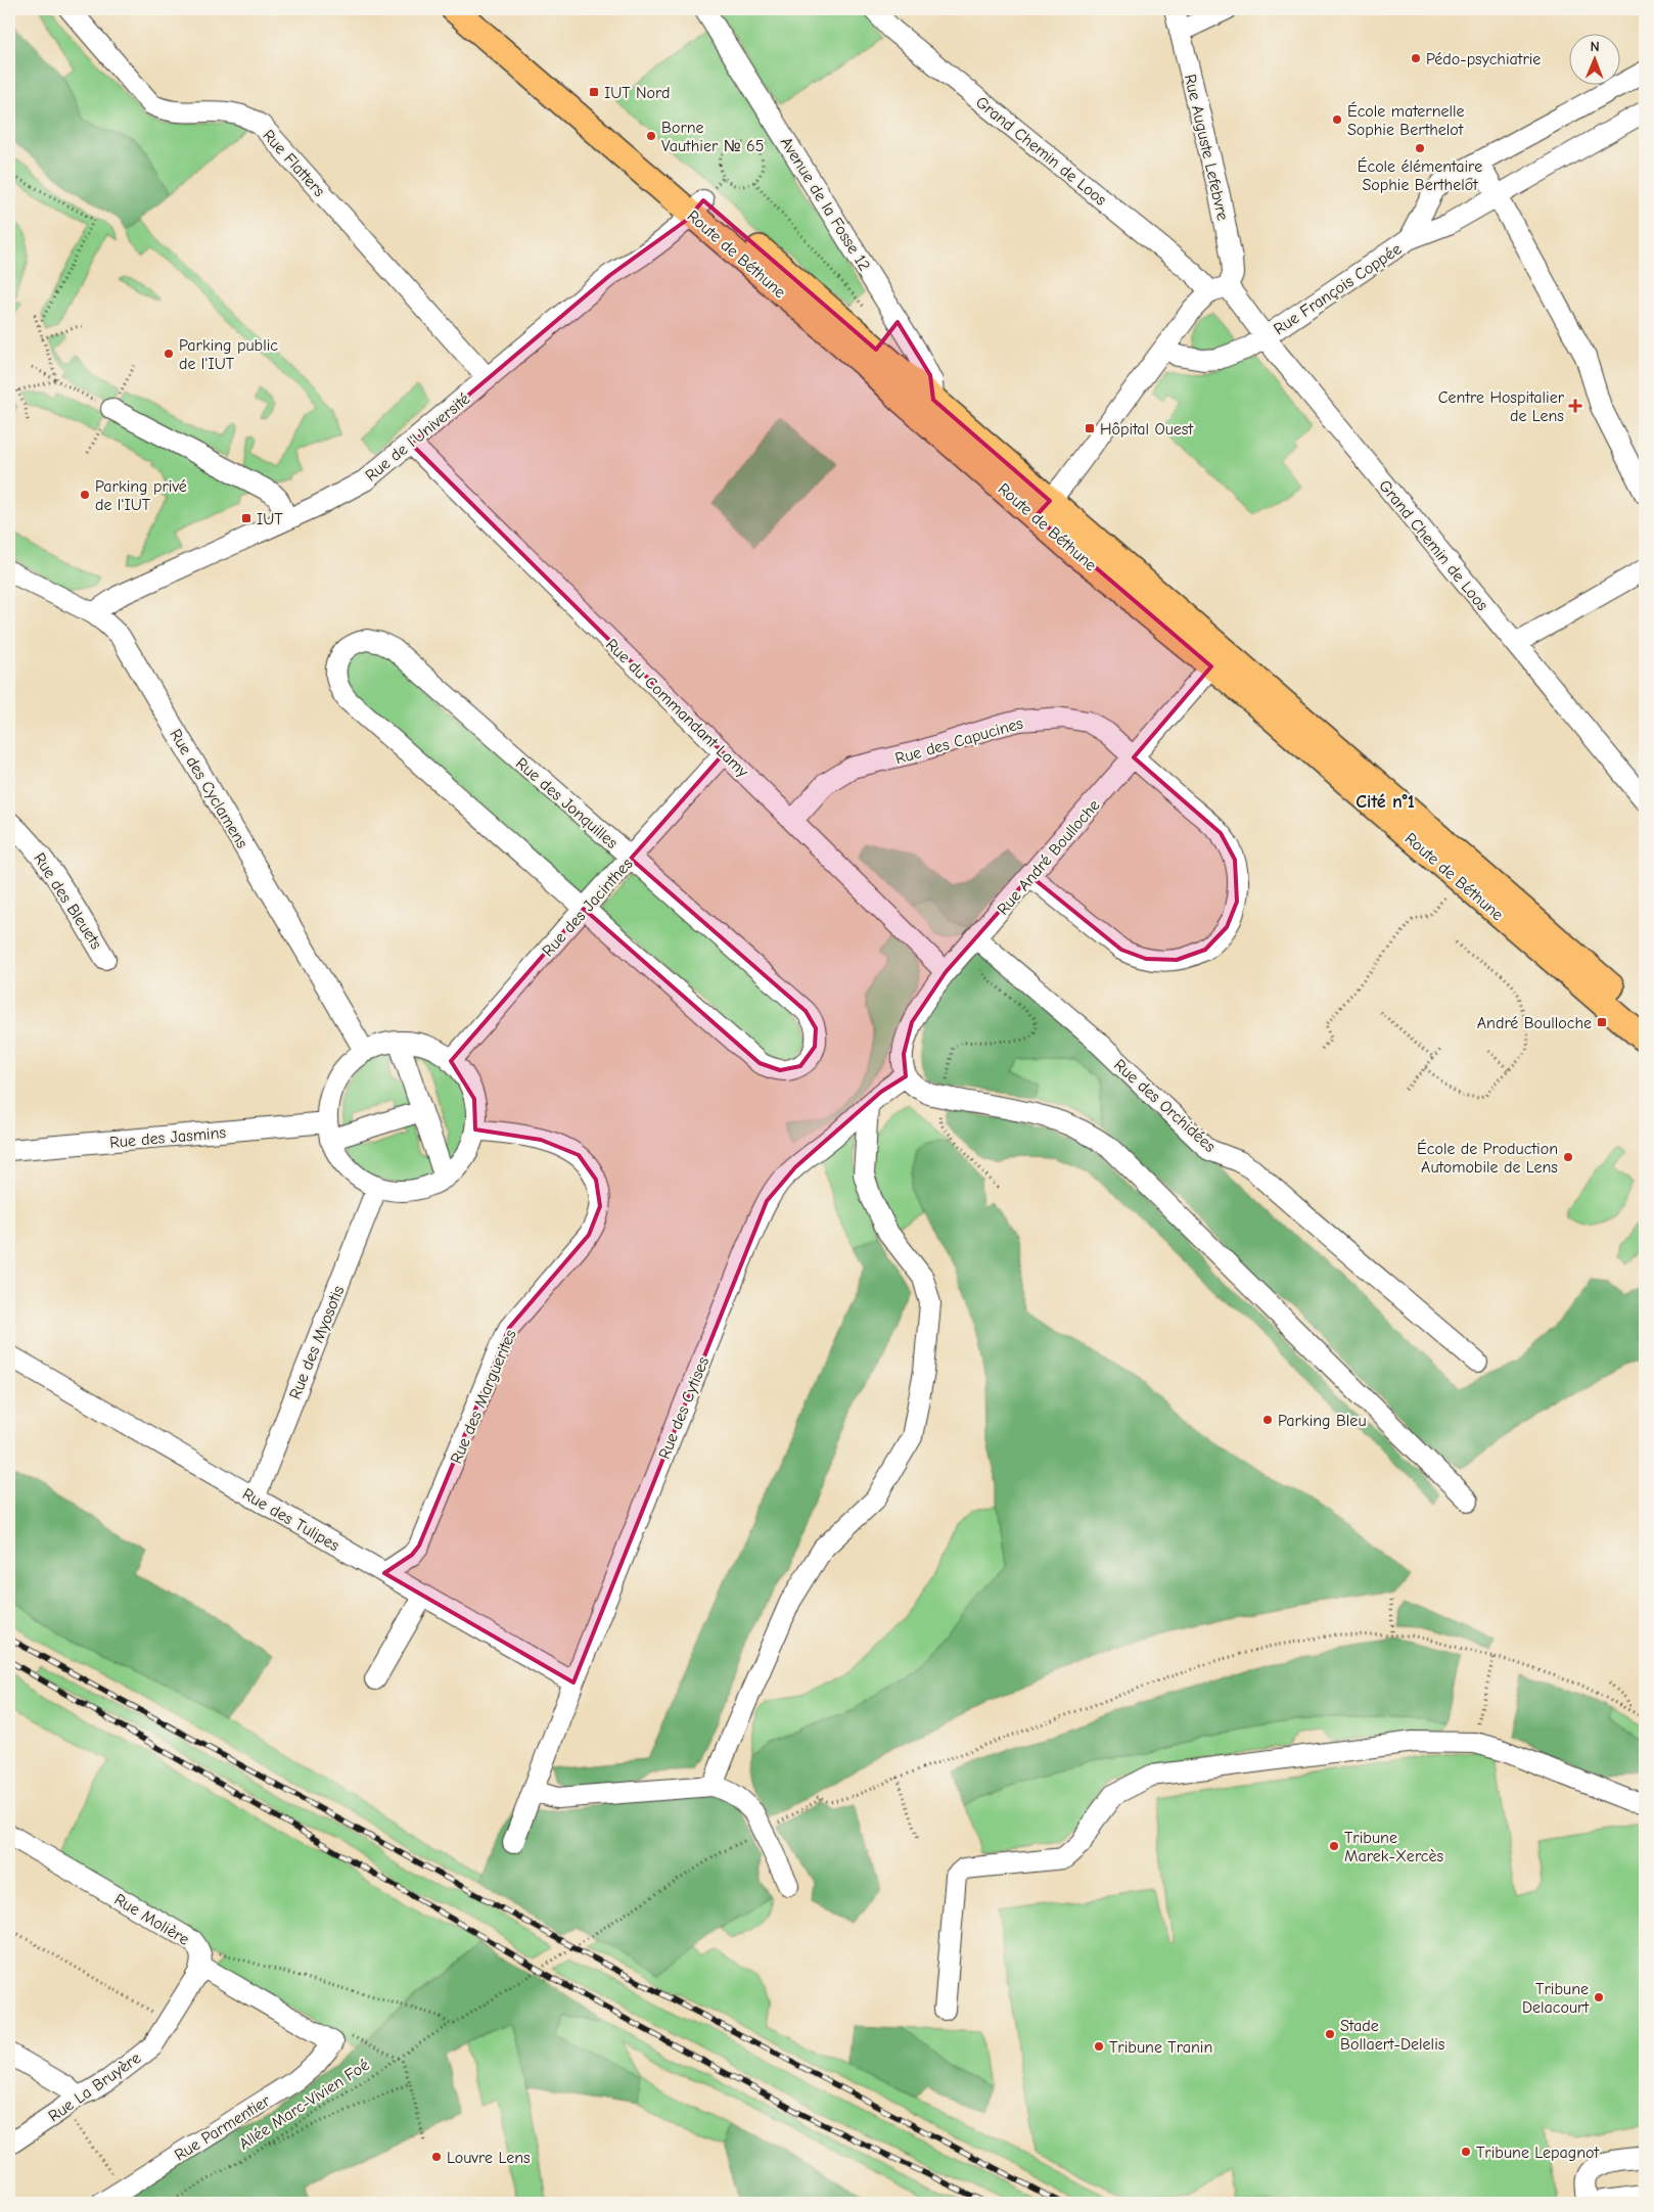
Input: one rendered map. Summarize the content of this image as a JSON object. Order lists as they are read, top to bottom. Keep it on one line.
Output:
{"streets":{"main road":["Route de Béthune"],"street":["Rue Auguste Lefebvre","Grand Chemin de Loos","Rue Flatters","Avenue de la Fosse 12","Rue François Coppée","Rue de l'Université","Rue du Commandant Lamy","Rue des Capucines","Rue des Cyclamens","Rue des Jonquilles","Rue André Boulloche","Rue des Bleuets","Rue des Jacinthes","Rue des Orchidées","Rue des Jasmins","Rue des Myosotis","Rue des Marguerites","Rue des Cytises","Rue des Tulipes","Rue Molière","Rue La Bruyère","Rue Parmentier"],"path":["Allée Marc-Vivien Foé"]},"crossings":[["Rue Auguste Lefebvre","Grand Chemin de Loos"],["Grand Chemin de Loos","Rue François Coppée"],["Rue Flatters","Rue de l'Université"],["Avenue de la Fosse 12","Route de Béthune"],["Route de Béthune","Rue de l'Université"],["Route de Béthune","Rue André Boulloche"],["Rue de l'Université","Rue du Commandant Lamy"],["Rue de l'Université","Rue des Cyclamens"],["Rue du Commandant Lamy","Rue des Capucines"],["Rue du Commandant Lamy","Rue André Boulloche"],["Rue du Commandant Lamy","Rue des Jacinthes"],["Rue des Capucines","Rue André Boulloche"],["Rue des Jonquilles","Rue des Jacinthes"],["Rue André Boulloche","Rue des Orchidées"],["Rue André Boulloche","Rue des Cytises"],["Rue des Myosotis","Rue des Tulipes"],["Rue des Marguerites","Rue des Tulipes"],["Rue des Cytises","Rue des Tulipes"],["Rue Molière","Rue La Bruyère"],["Rue Molière","Rue Parmentier"]],"districts":["Cité n°1"],"places":{"other":["Pédo-psychiatrie","École maternelle Sophie Berthelot","Borne Vauthier № 65","École élémentaire Sophie Berthelot","Parking public de l'IUT","Parking privé de l'IUT","École de Production Automobile de Lens","Parking Bleu","Tribune Marek-Xercès","Tribune Delacourt","Stade Bollaert-Delelis","Tribune Tranin","Tribune Lepagnot","Louvre Lens"],"transit":["IUT Nord","Hôpital Ouest","IUT","André Boulloche"],"health":["Centre Hospitalier de Lens"]},"north":"top"}
